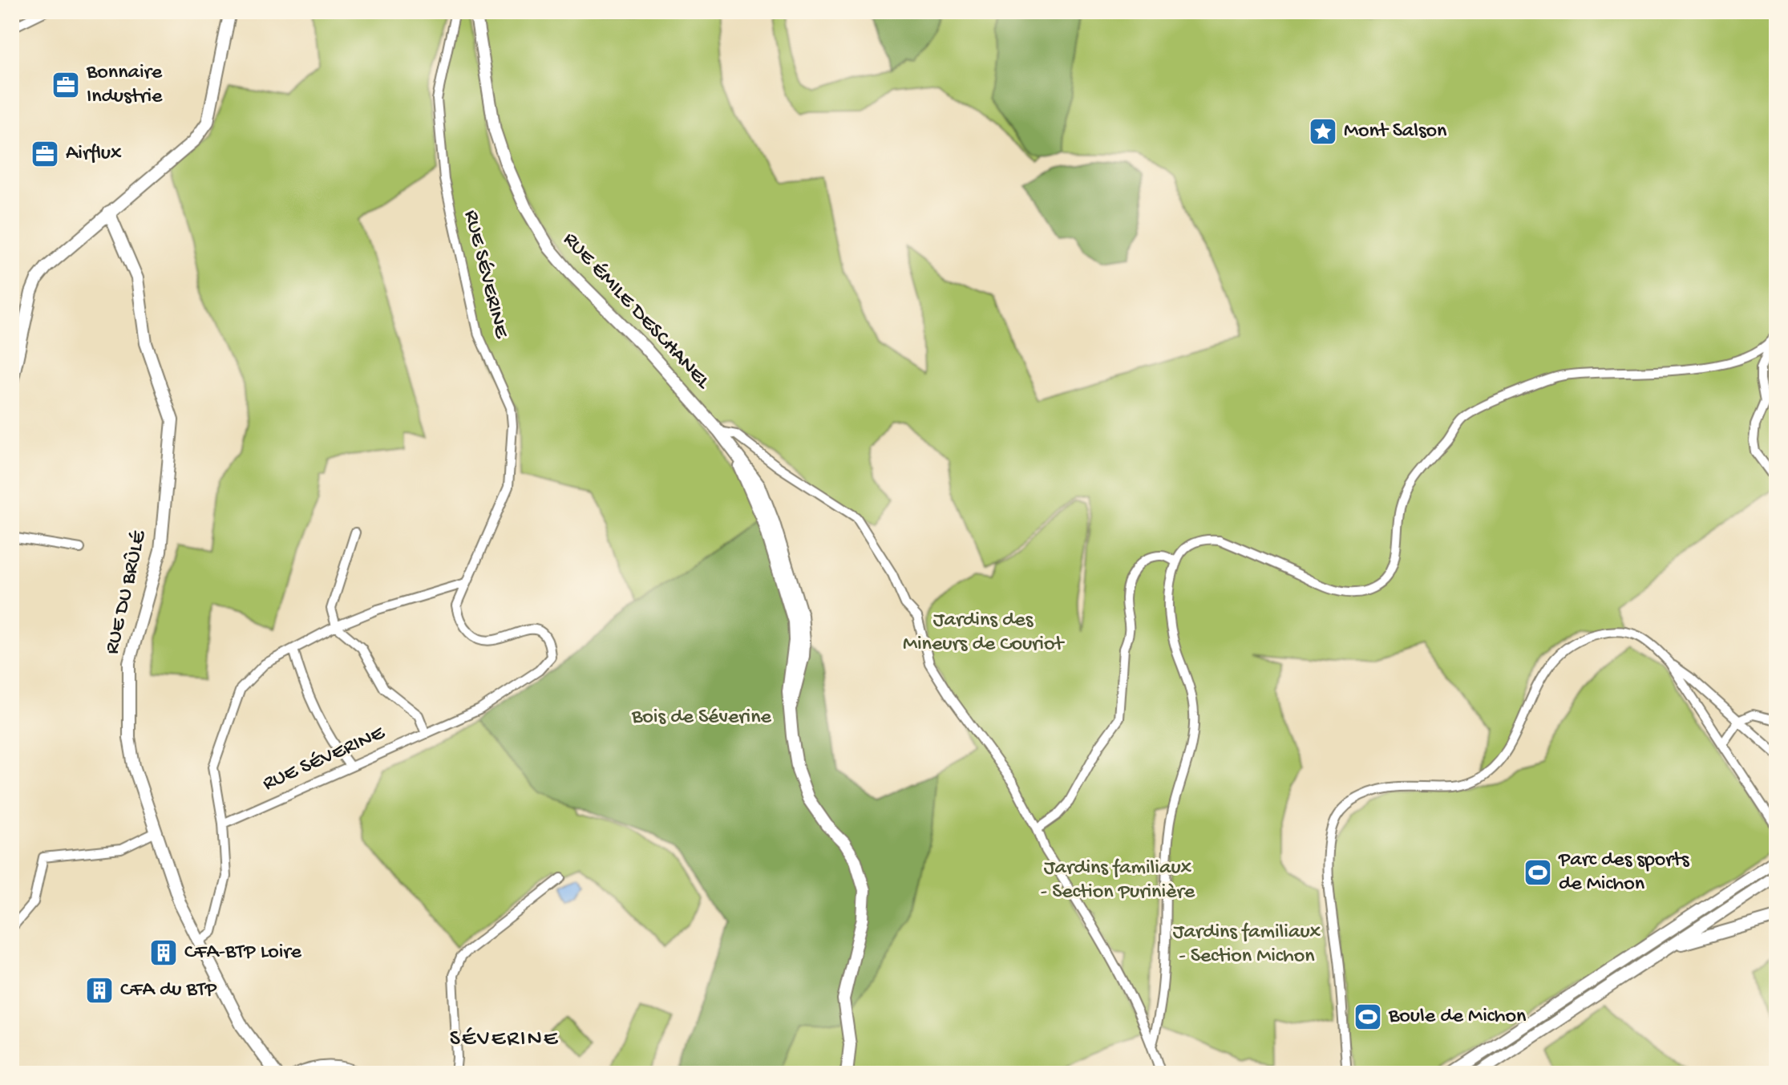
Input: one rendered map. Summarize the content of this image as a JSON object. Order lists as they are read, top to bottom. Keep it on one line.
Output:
{"streets":{"main road":["RUE ÉMILE DESCHANEL","RUE DU BRÛLÉ"],"street":["RUE SÉVERINE"]},"districts":["SÉVERINE"],"parks":["Jardins des Mineurs de Couriot","Bois de Séverine","Jardins familiaux - Section Purinière","Jardins familiaux - Section Michon"],"places":{"office":["Bonnaire Industrie","Airflux"],"place":["Mont Salson"],"sports":["Parc des sports de Michon","Boule de Michon"],"building":["CFA-BTP Loire","CFA du BTP"]}}
